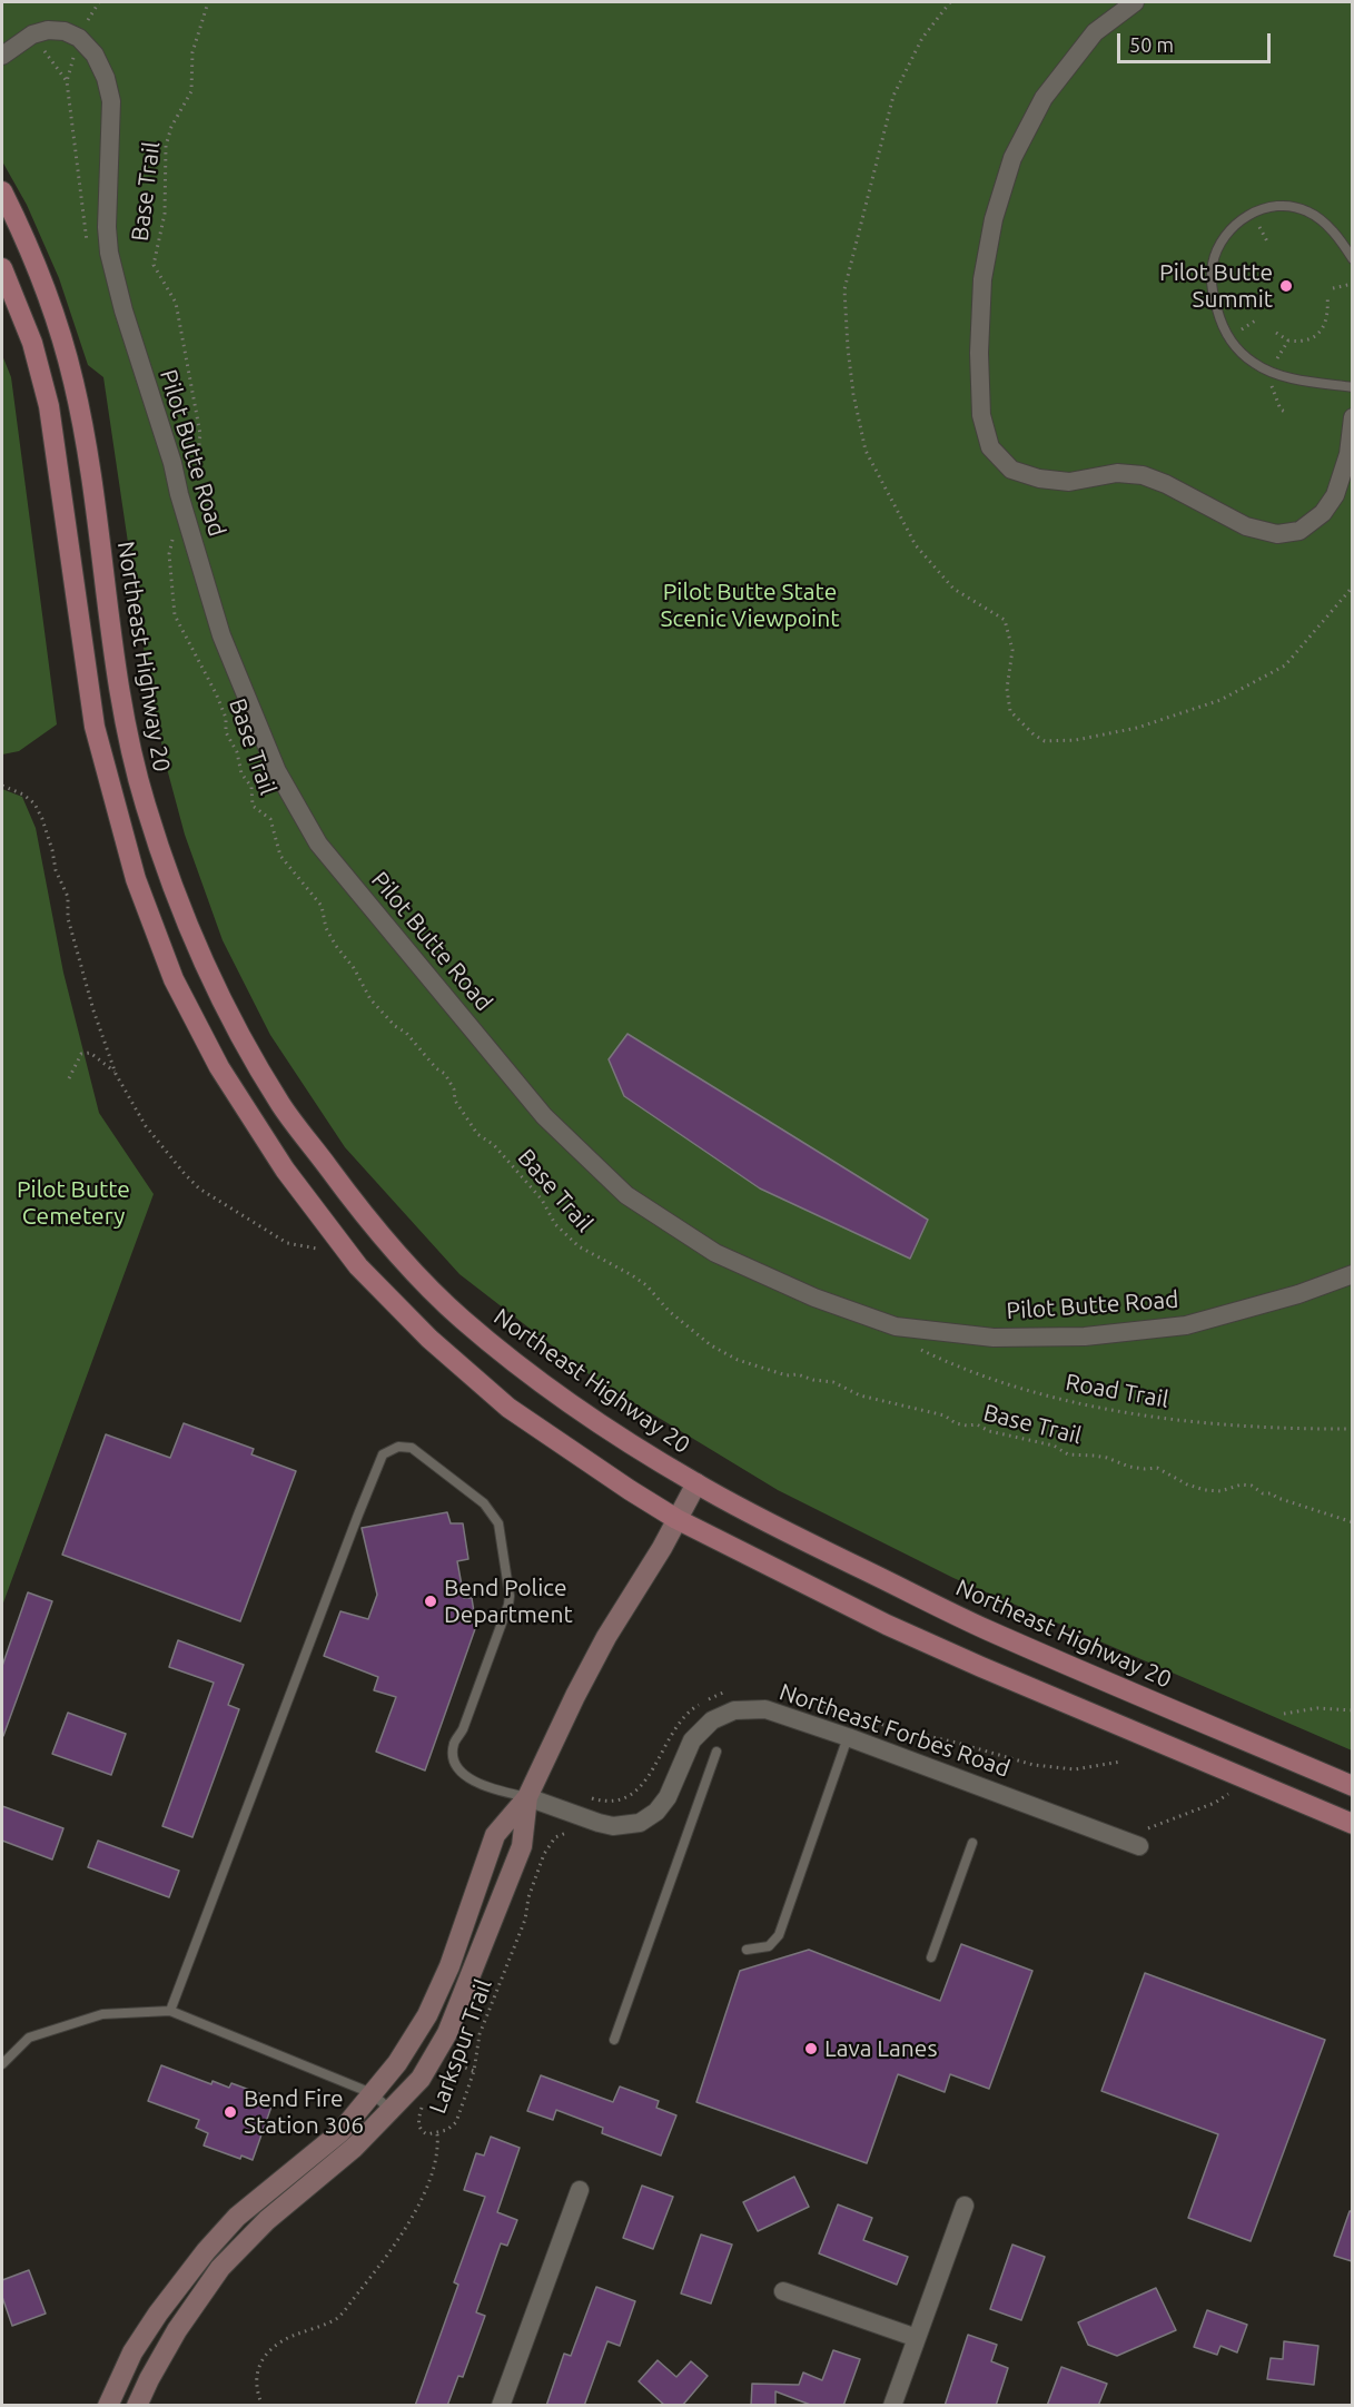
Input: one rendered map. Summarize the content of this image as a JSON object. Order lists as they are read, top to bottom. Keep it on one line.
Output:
{"streets":{"main road":["Northeast Highway 20"],"street":["Pilot Butte Road","Northeast Forbes Road"],"path":["Base Trail","Road Trail","Larkspur Trail"]},"crossings":[["Pilot Butte Road","Road Trail"]],"parks":["Pilot Butte State Scenic Viewpoint","Pilot Butte Cemetery"],"places":["Pilot Butte Summit","Bend Police Department","Lava Lanes","Bend Fire Station 306"],"scale_bar":"50 m"}
